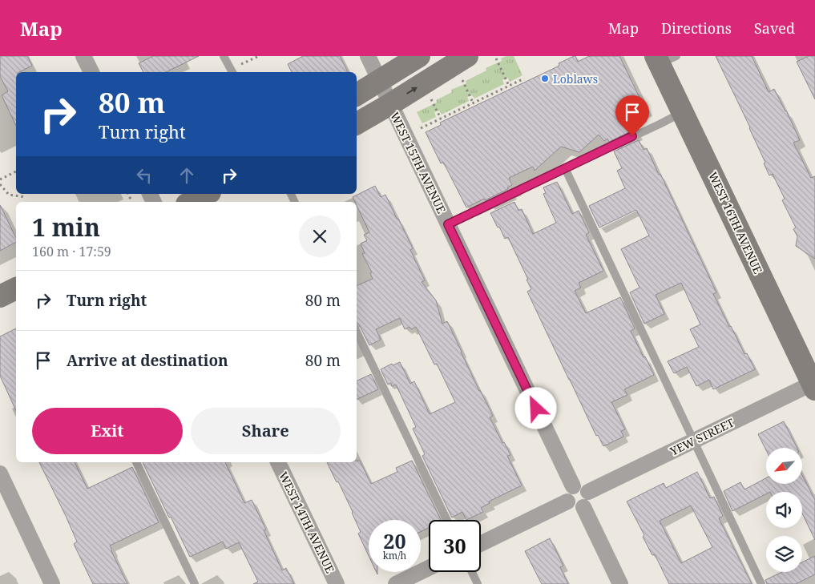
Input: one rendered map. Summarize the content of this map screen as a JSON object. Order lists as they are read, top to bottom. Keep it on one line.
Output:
{"streets":{"main road":["WEST 16TH AVENUE"],"street":["WEST 15TH AVENUE","YEW STREET","WEST 14TH AVENUE"]},"crossings":[["WEST 15TH AVENUE","YEW STREET"],["WEST 16TH AVENUE","YEW STREET"]],"places":["Loblaws"],"north":"bottom left","page":{"header":"Map","nav":["Map","Directions","Saved"],"turn":["80 m","Turn right"],"heading":["1 min","160 m · 17:59"],"list":[{"name":"Turn right","value":"80 m"},{"name":"Arrive at destination","value":"80 m"}],"buttons":["Exit","Share"],"speed":"20 km/h","limit":"30"}}
